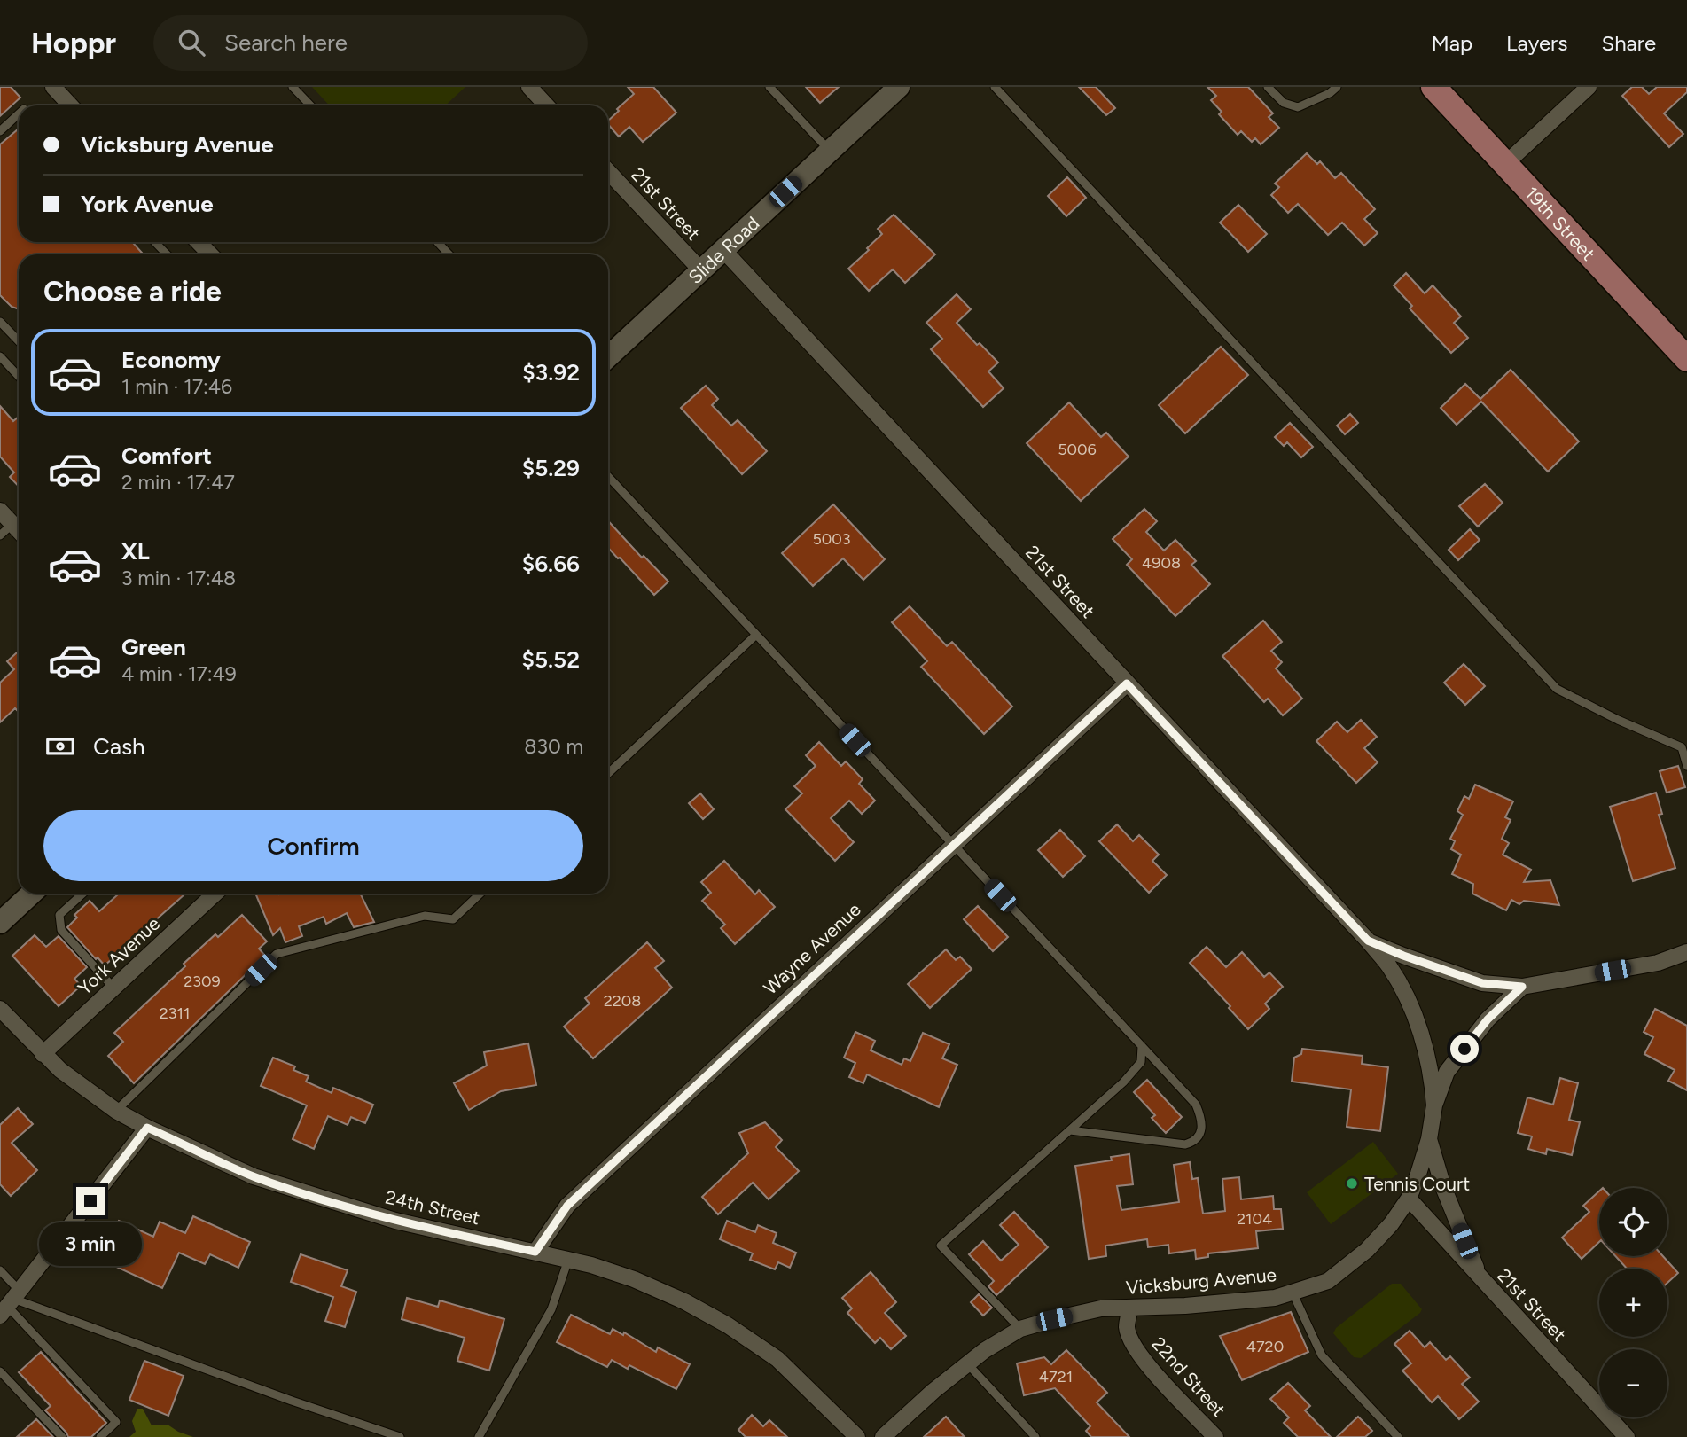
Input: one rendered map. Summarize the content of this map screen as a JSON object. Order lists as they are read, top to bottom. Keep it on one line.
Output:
{"streets":{"main road":["19th Street","Slide Road"],"street":["21st Street","Wayne Avenue","York Avenue","24th Street","Vicksburg Avenue","22nd Street"]},"crossings":[["21st Street","Slide Road"],["21st Street","Wayne Avenue"],["21st Street","Vicksburg Avenue"],["Wayne Avenue","24th Street"],["York Avenue","24th Street"],["Vicksburg Avenue","22nd Street"]],"places":["Tennis Court"],"house_numbers":["5006","5003","4908","2309","2208","2311","2104","4720","4721"],"page":{"header":"Hoppr","search":"Search here","nav":["Map","Layers","Share"],"banner":["Vicksburg Avenue","York Avenue"],"heading":"Choose a ride","list":[{"name":"Economy","note":"1 min · 17:46","value":"$3.92"},{"name":"Comfort","note":"2 min · 17:47","value":"$5.29"},{"name":"XL","note":"3 min · 17:48","value":"$6.66"},{"name":"Green","note":"4 min · 17:49","value":"$5.52"}],"pay":["Cash","830 m"],"buttons":"Confirm","map_buttons":["+","−"],"bubble":"3 min"}}
